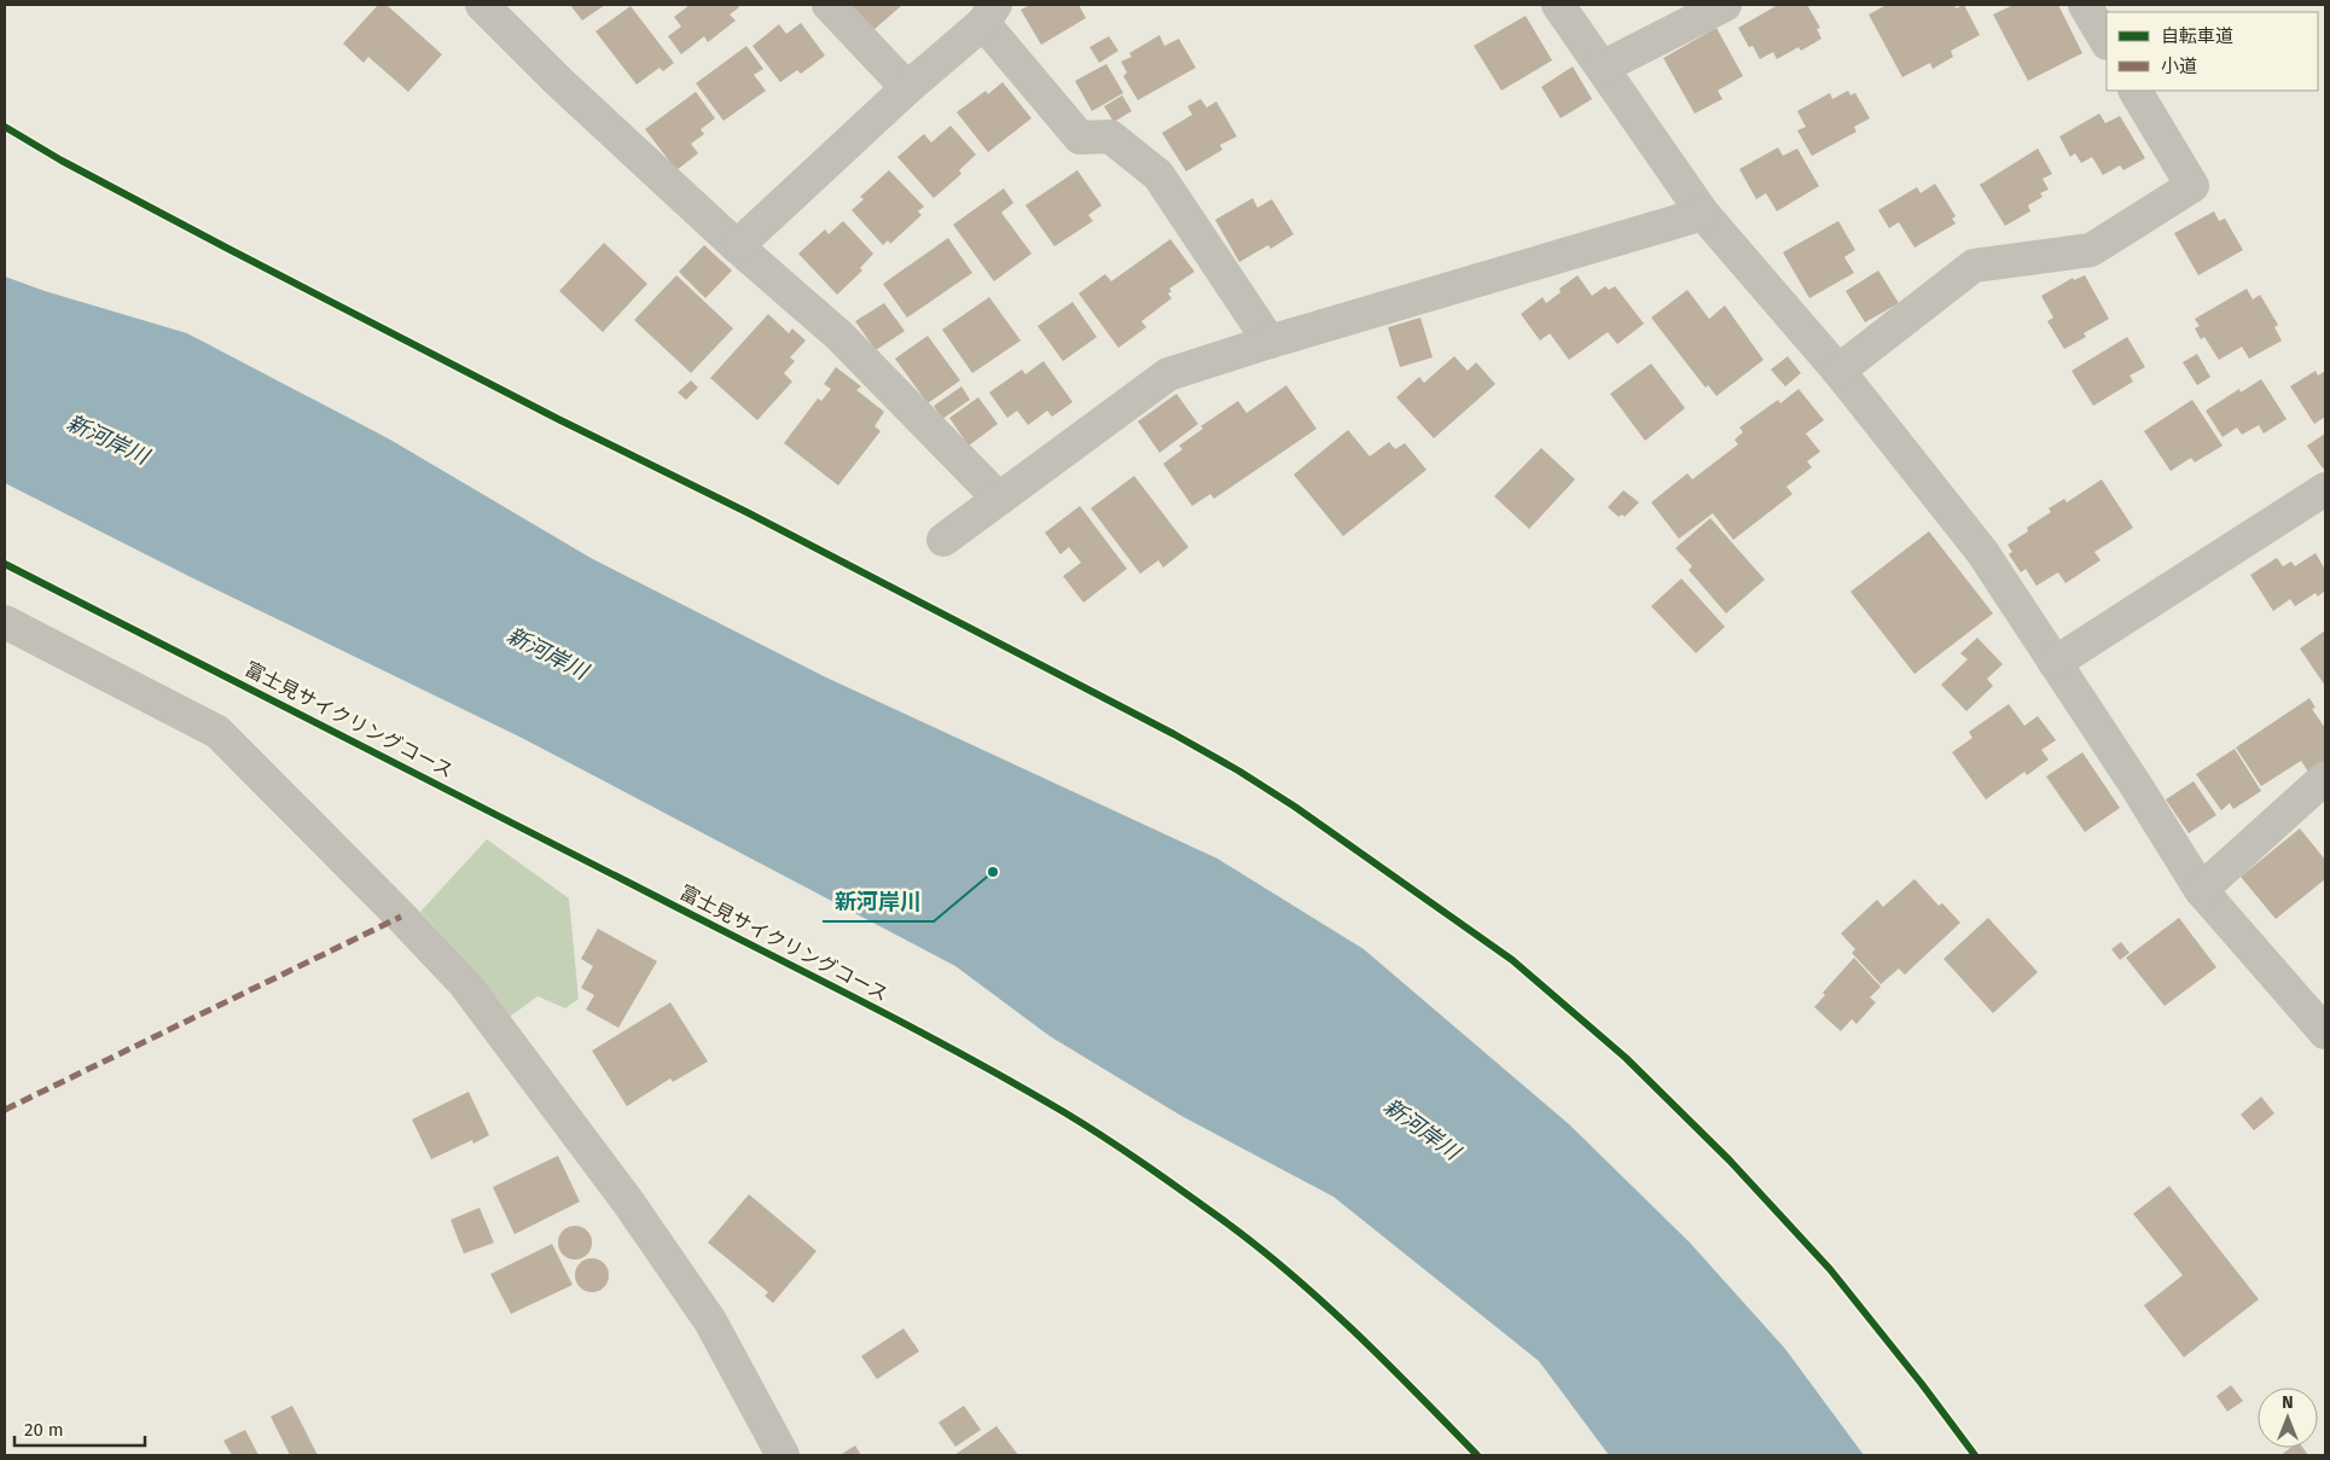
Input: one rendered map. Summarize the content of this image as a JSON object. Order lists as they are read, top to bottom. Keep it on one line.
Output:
{"streets":{"cycle path":["富士見サイクリングコース"]},"water":["新河岸川"],"places":["新河岸川"],"legend":["自転車道","小道"],"scale_bar":"20 m","north":"top"}
